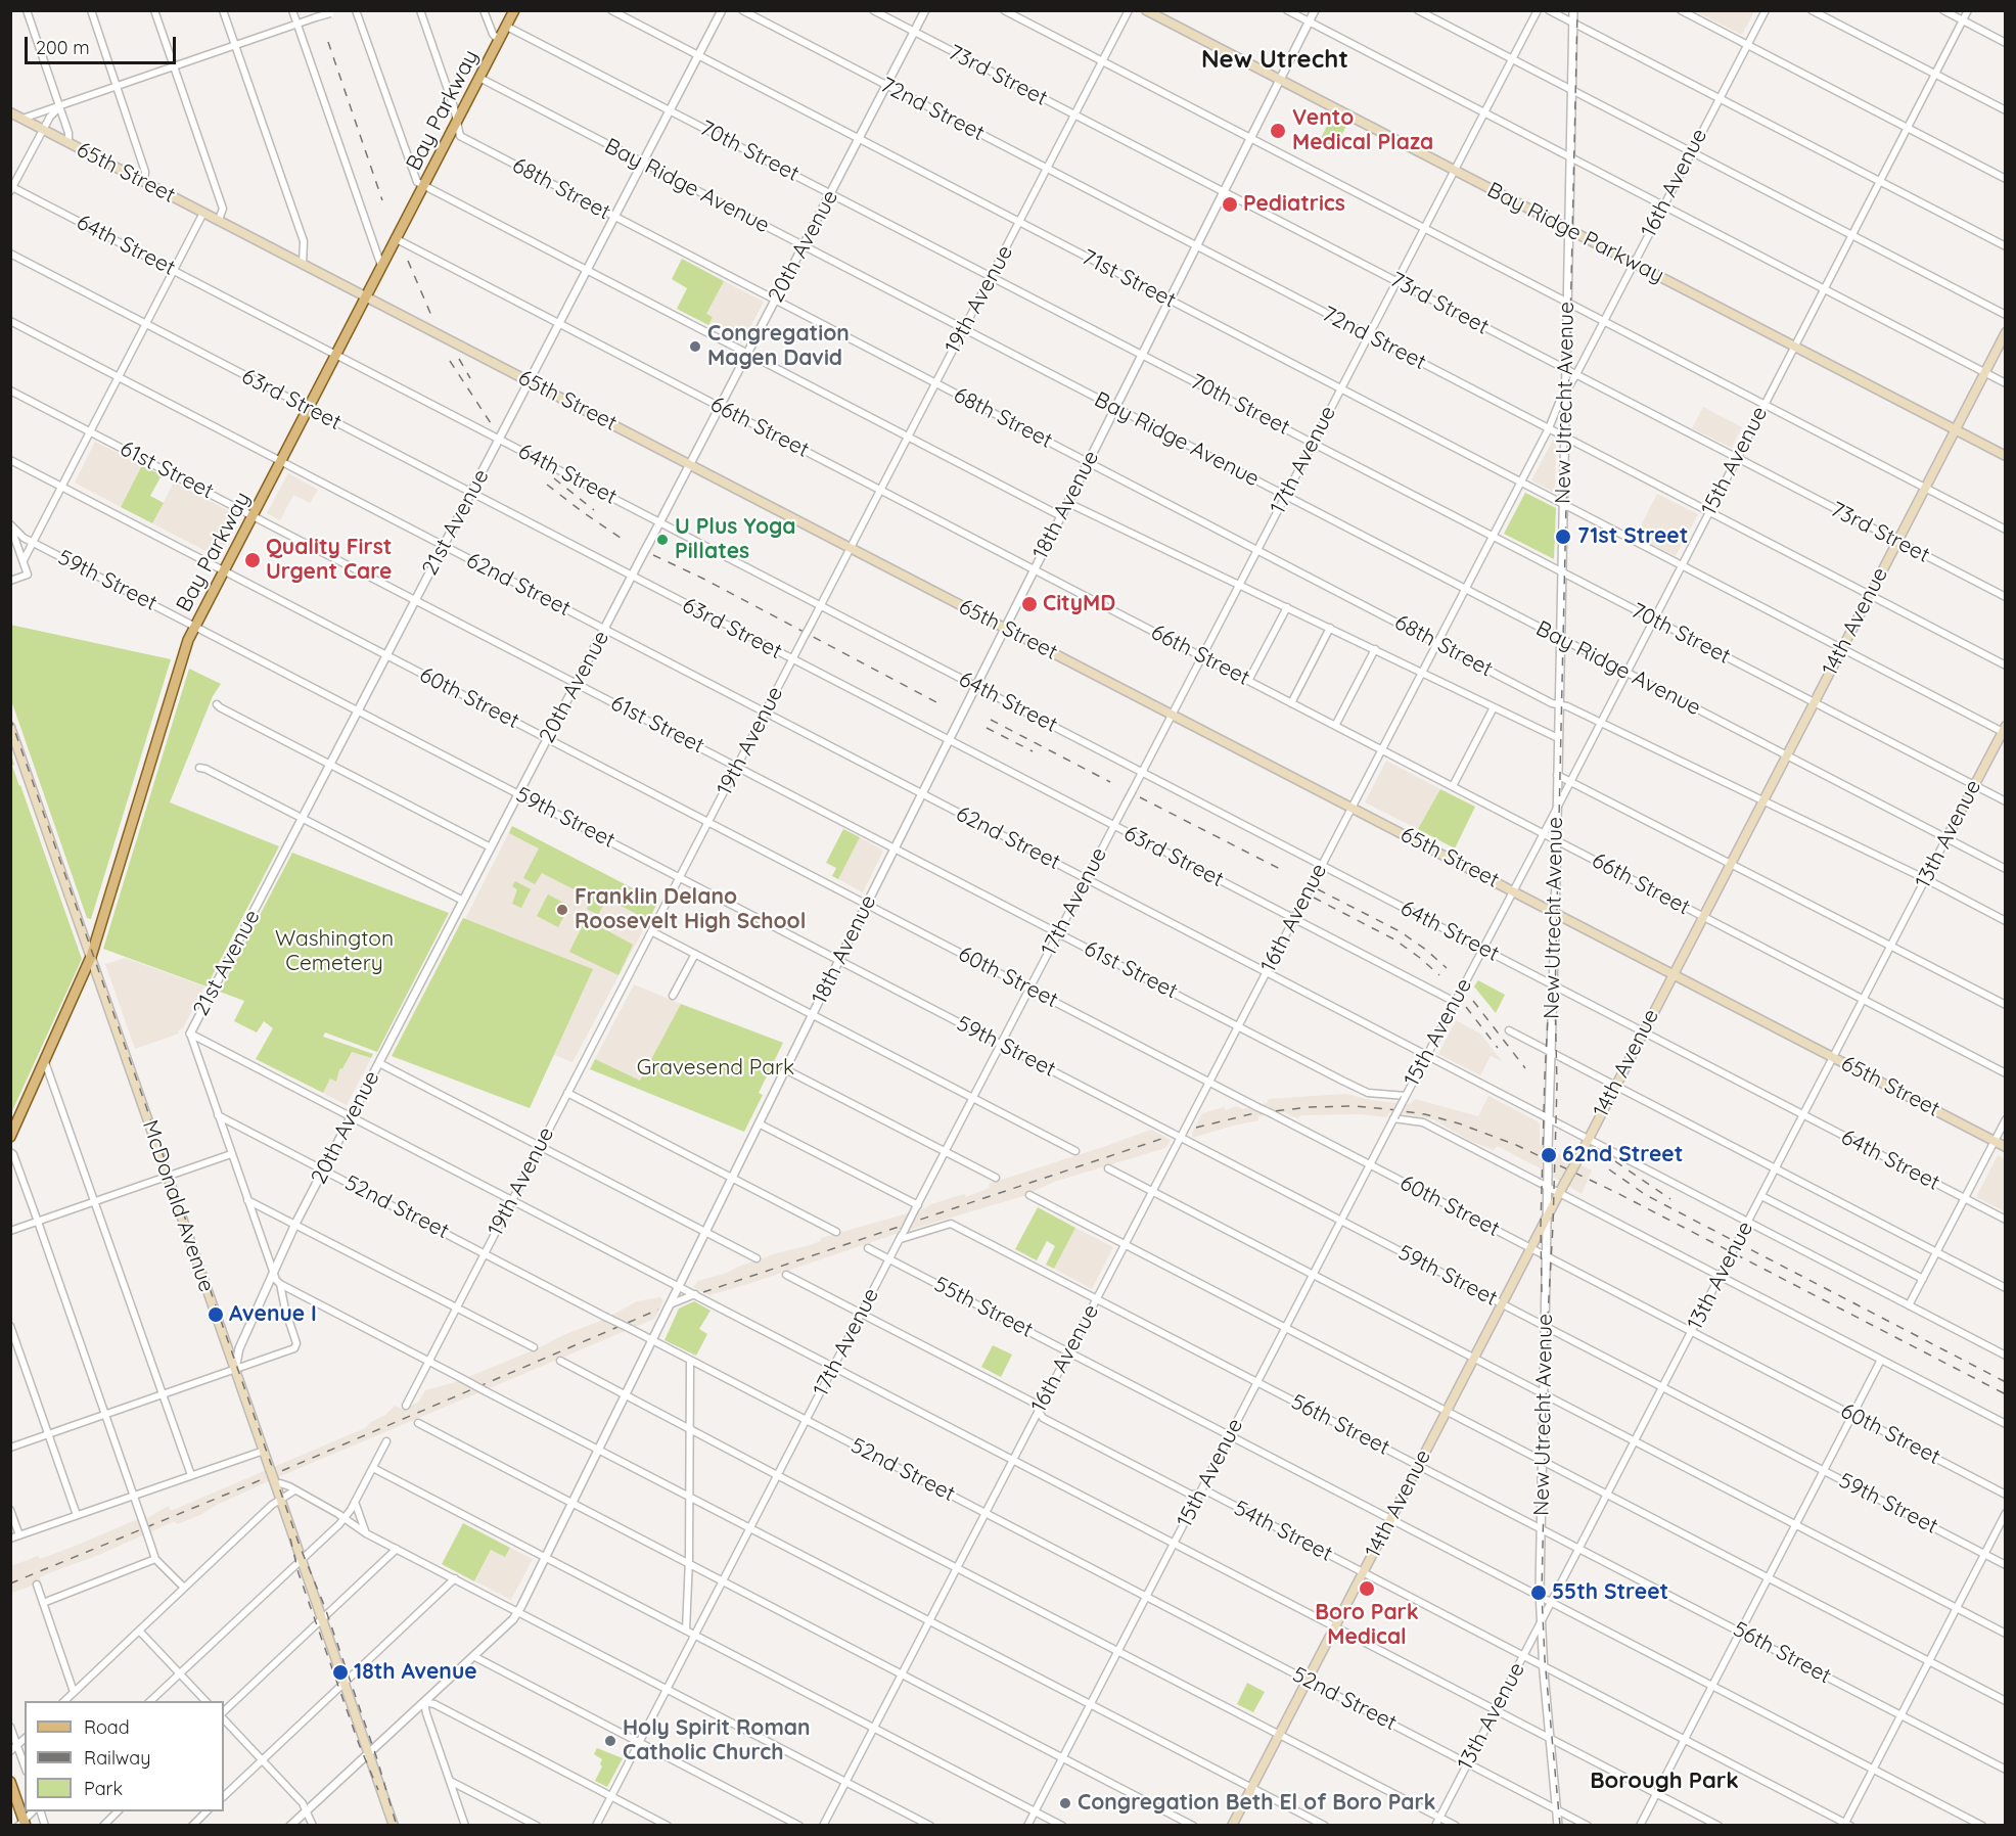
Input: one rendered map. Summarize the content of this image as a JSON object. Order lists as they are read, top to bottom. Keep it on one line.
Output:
{"streets":{"main road":["Bay Parkway","65th Street","Bay Ridge Parkway","14th Avenue","13th Avenue","McDonald Avenue"],"street":["73rd Street","72nd Street","70th Street","16th Avenue","Bay Ridge Avenue","68th Street","64th Street","20th Avenue","71st Street","19th Avenue","63rd Street","New Utrecht Avenue","66th Street","17th Avenue","15th Avenue","61st Street","18th Avenue","21st Avenue","59th Street","62nd Street","60th Street","52nd Street","55th Street","56th Street","54th Street"]},"crossings":[["73rd Street","16th Avenue"],["73rd Street","20th Avenue"],["73rd Street","19th Avenue"],["73rd Street","New Utrecht Avenue"],["73rd Street","17th Avenue"],["73rd Street","15th Avenue"],["73rd Street","18th Avenue"],["73rd Street","14th Avenue"],["72nd Street","16th Avenue"],["72nd Street","20th Avenue"],["72nd Street","19th Avenue"],["72nd Street","New Utrecht Avenue"],["72nd Street","17th Avenue"],["72nd Street","15th Avenue"],["72nd Street","18th Avenue"],["72nd Street","14th Avenue"],["Bay Parkway","70th Street"],["Bay Parkway","65th Street"],["Bay Parkway","Bay Ridge Avenue"],["Bay Parkway","68th Street"],["Bay Parkway","64th Street"],["Bay Parkway","63rd Street"],["Bay Parkway","66th Street"],["Bay Parkway","61st Street"],["Bay Parkway","59th Street"],["Bay Parkway","62nd Street"],["Bay Parkway","60th Street"],["Bay Parkway","McDonald Avenue"],["70th Street","16th Avenue"],["70th Street","20th Avenue"],["70th Street","19th Avenue"],["70th Street","New Utrecht Avenue"],["70th Street","17th Avenue"],["70th Street","15th Avenue"],["70th Street","18th Avenue"],["70th Street","21st Avenue"],["70th Street","14th Avenue"],["70th Street","13th Avenue"],["65th Street","16th Avenue"],["65th Street","20th Avenue"],["65th Street","19th Avenue"],["65th Street","New Utrecht Avenue"],["65th Street","17th Avenue"],["65th Street","15th Avenue"],["65th Street","18th Avenue"],["65th Street","21st Avenue"],["65th Street","14th Avenue"],["65th Street","13th Avenue"],["16th Avenue","Bay Ridge Avenue"],["16th Avenue","68th Street"],["16th Avenue","Bay Ridge Parkway"],["16th Avenue","64th Street"],["16th Avenue","71st Street"],["16th Avenue","63rd Street"],["16th Avenue","New Utrecht Avenue"],["16th Avenue","66th Street"],["16th Avenue","61st Street"],["16th Avenue","59th Street"],["16th Avenue","62nd Street"],["16th Avenue","60th Street"],["16th Avenue","52nd Street"],["16th Avenue","55th Street"],["16th Avenue","56th Street"],["16th Avenue","54th Street"],["Bay Ridge Avenue","20th Avenue"],["Bay Ridge Avenue","19th Avenue"],["Bay Ridge Avenue","New Utrecht Avenue"],["Bay Ridge Avenue","17th Avenue"],["Bay Ridge Avenue","15th Avenue"],["Bay Ridge Avenue","18th Avenue"],["Bay Ridge Avenue","21st Avenue"],["Bay Ridge Avenue","14th Avenue"],["Bay Ridge Avenue","13th Avenue"],["68th Street","20th Avenue"],["68th Street","19th Avenue"],["68th Street","New Utrecht Avenue"],["68th Street","17th Avenue"],["68th Street","15th Avenue"],["68th Street","18th Avenue"],["68th Street","21st Avenue"],["68th Street","14th Avenue"],["68th Street","13th Avenue"],["Bay Ridge Parkway","New Utrecht Avenue"],["Bay Ridge Parkway","17th Avenue"],["Bay Ridge Parkway","15th Avenue"],["Bay Ridge Parkway","18th Avenue"],["Bay Ridge Parkway","14th Avenue"],["64th Street","20th Avenue"],["64th Street","19th Avenue"],["64th Street","New Utrecht Avenue"],["64th Street","17th Avenue"],["64th Street","15th Avenue"],["64th Street","18th Avenue"],["64th Street","21st Avenue"],["64th Street","14th Avenue"],["64th Street","13th Avenue"],["20th Avenue","71st Street"],["20th Avenue","63rd Street"],["20th Avenue","66th Street"],["20th Avenue","61st Street"],["20th Avenue","59th Street"],["20th Avenue","62nd Street"],["20th Avenue","60th Street"],["20th Avenue","McDonald Avenue"],["20th Avenue","52nd Street"],["71st Street","19th Avenue"],["71st Street","New Utrecht Avenue"],["71st Street","17th Avenue"],["71st Street","15th Avenue"],["71st Street","18th Avenue"],["71st Street","21st Avenue"],["71st Street","14th Avenue"],["71st Street","13th Avenue"],["19th Avenue","63rd Street"],["19th Avenue","66th Street"],["19th Avenue","61st Street"],["19th Avenue","59th Street"],["19th Avenue","62nd Street"],["19th Avenue","60th Street"],["19th Avenue","52nd Street"],["63rd Street","17th Avenue"],["63rd Street","15th Avenue"],["63rd Street","18th Avenue"],["63rd Street","21st Avenue"],["New Utrecht Avenue","66th Street"],["New Utrecht Avenue","15th Avenue"],["New Utrecht Avenue","59th Street"],["New Utrecht Avenue","62nd Street"],["New Utrecht Avenue","14th Avenue"],["New Utrecht Avenue","60th Street"],["New Utrecht Avenue","13th Avenue"],["New Utrecht Avenue","52nd Street"],["New Utrecht Avenue","55th Street"],["New Utrecht Avenue","56th Street"],["New Utrecht Avenue","54th Street"],["66th Street","17th Avenue"],["66th Street","15th Avenue"],["66th Street","18th Avenue"],["66th Street","21st Avenue"],["66th Street","14th Avenue"],["66th Street","13th Avenue"],["17th Avenue","61st Street"],["17th Avenue","59th Street"],["17th Avenue","62nd Street"],["17th Avenue","60th Street"],["17th Avenue","52nd Street"],["17th Avenue","55th Street"],["17th Avenue","56th Street"],["17th Avenue","54th Street"],["15th Avenue","61st Street"],["15th Avenue","59th Street"],["15th Avenue","62nd Street"],["15th Avenue","60th Street"],["15th Avenue","52nd Street"],["15th Avenue","55th Street"],["15th Avenue","56th Street"],["15th Avenue","54th Street"],["61st Street","18th Avenue"],["61st Street","21st Avenue"],["18th Avenue","59th Street"],["18th Avenue","62nd Street"],["18th Avenue","60th Street"],["18th Avenue","McDonald Avenue"],["18th Avenue","52nd Street"],["21st Avenue","59th Street"],["21st Avenue","62nd Street"],["21st Avenue","60th Street"],["59th Street","14th Avenue"],["59th Street","13th Avenue"],["62nd Street","14th Avenue"],["62nd Street","13th Avenue"],["14th Avenue","60th Street"],["14th Avenue","52nd Street"],["14th Avenue","55th Street"],["14th Avenue","56th Street"],["14th Avenue","54th Street"],["60th Street","13th Avenue"],["13th Avenue","52nd Street"],["13th Avenue","55th Street"],["13th Avenue","56th Street"],["13th Avenue","54th Street"]],"districts":["New Utrecht","Borough Park"],"parks":["Washington Cemetery","Gravesend Park"],"places":["Vento Medical Plaza","Pediatrics","Congregation Magen David","71st Street","U Plus Yoga Pillates","Quality First Urgent Care","CityMD","Franklin Delano Roosevelt High School","62nd Street","Avenue I","Boro Park Medical","55th Street","18th Avenue","Holy Spirit Roman Catholic Church","Congregation Beth El of Boro Park"],"legend":["Road","Railway","Park"],"scale_bar":"200 m"}
